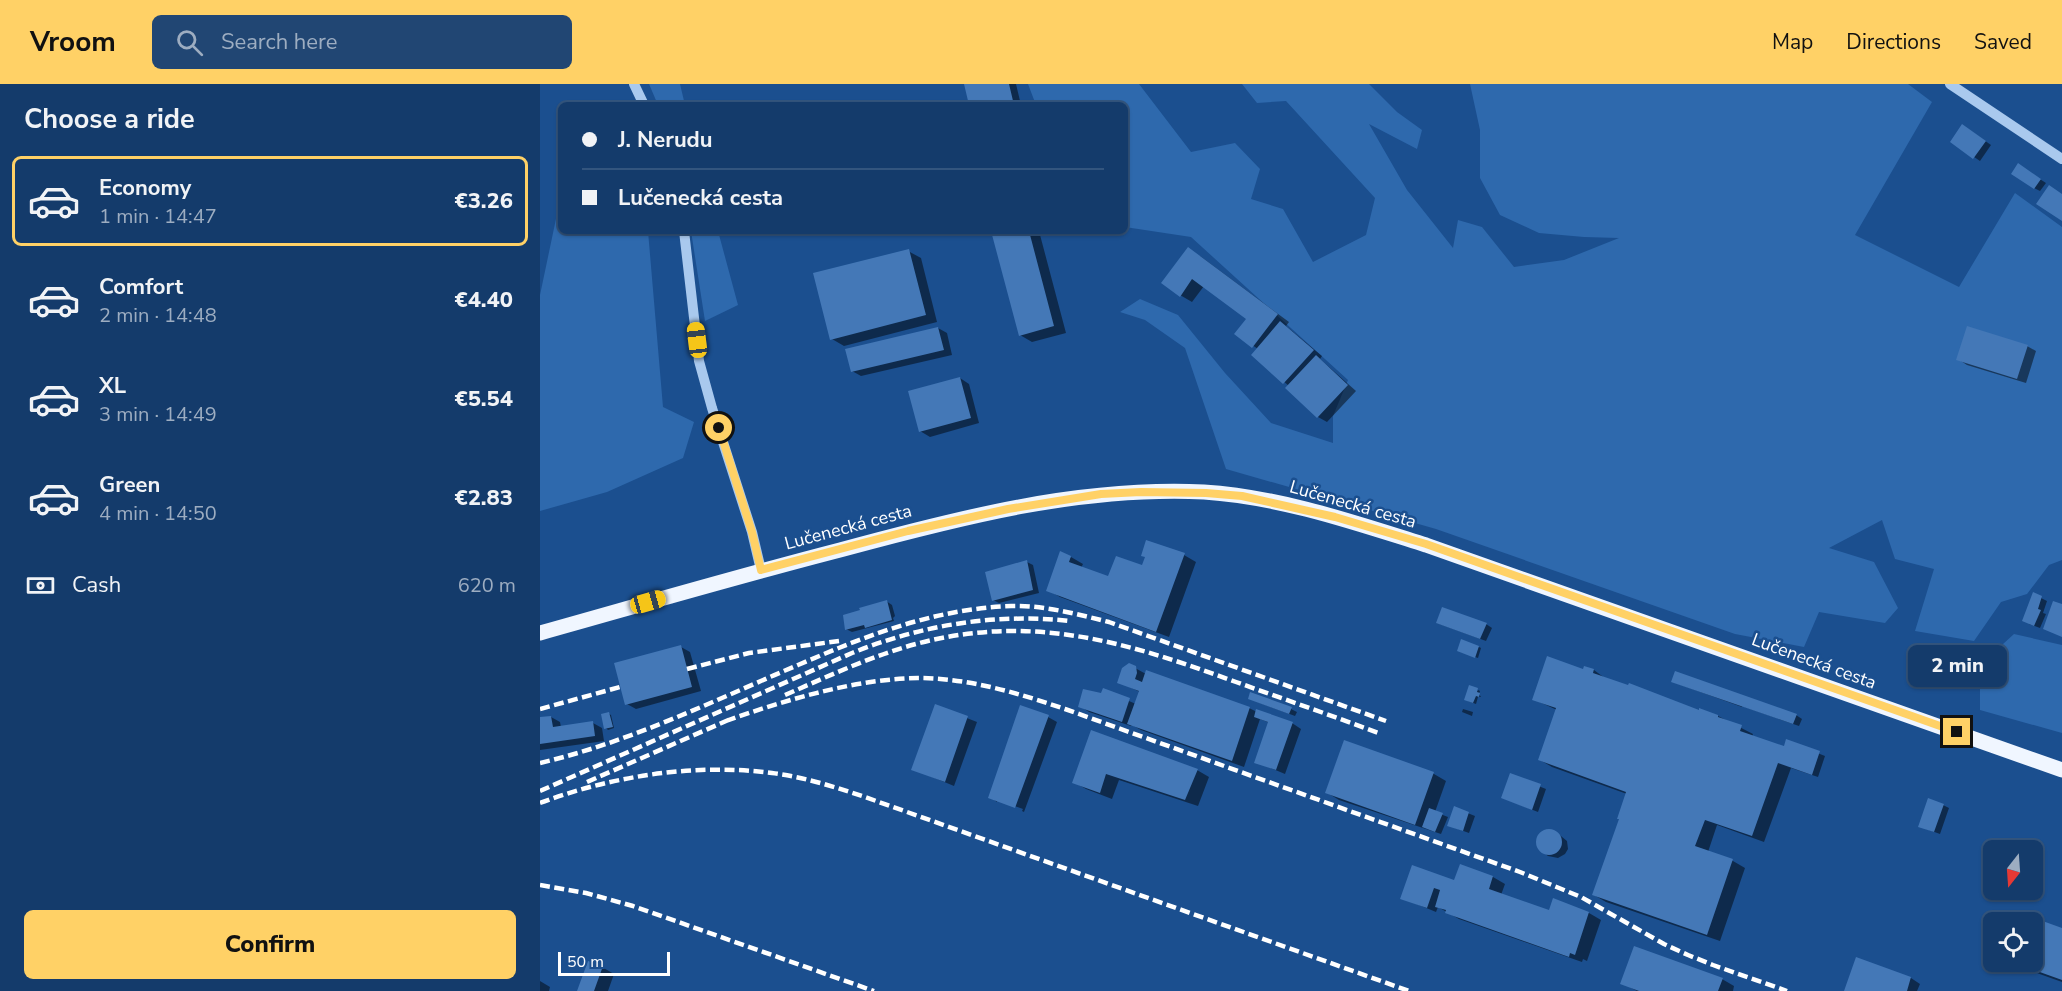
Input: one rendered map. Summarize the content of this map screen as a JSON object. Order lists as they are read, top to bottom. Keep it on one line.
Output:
{"streets":{"main road":["Lučenecká cesta"]},"scale_bar":"50 m","north":"bottom","page":{"header":"Vroom","search":"Search here","nav":["Map","Directions","Saved"],"heading":"Choose a ride","banner":["J. Nerudu","Lučenecká cesta"],"list":[{"name":"Economy","note":"1 min · 14:47","value":"€3.26"},{"name":"Comfort","note":"2 min · 14:48","value":"€4.40"},{"name":"XL","note":"3 min · 14:49","value":"€5.54"},{"name":"Green","note":"4 min · 14:50","value":"€2.83"}],"pay":["Cash","620 m"],"bubble":"2 min","buttons":"Confirm","scale":"50 m"}}
